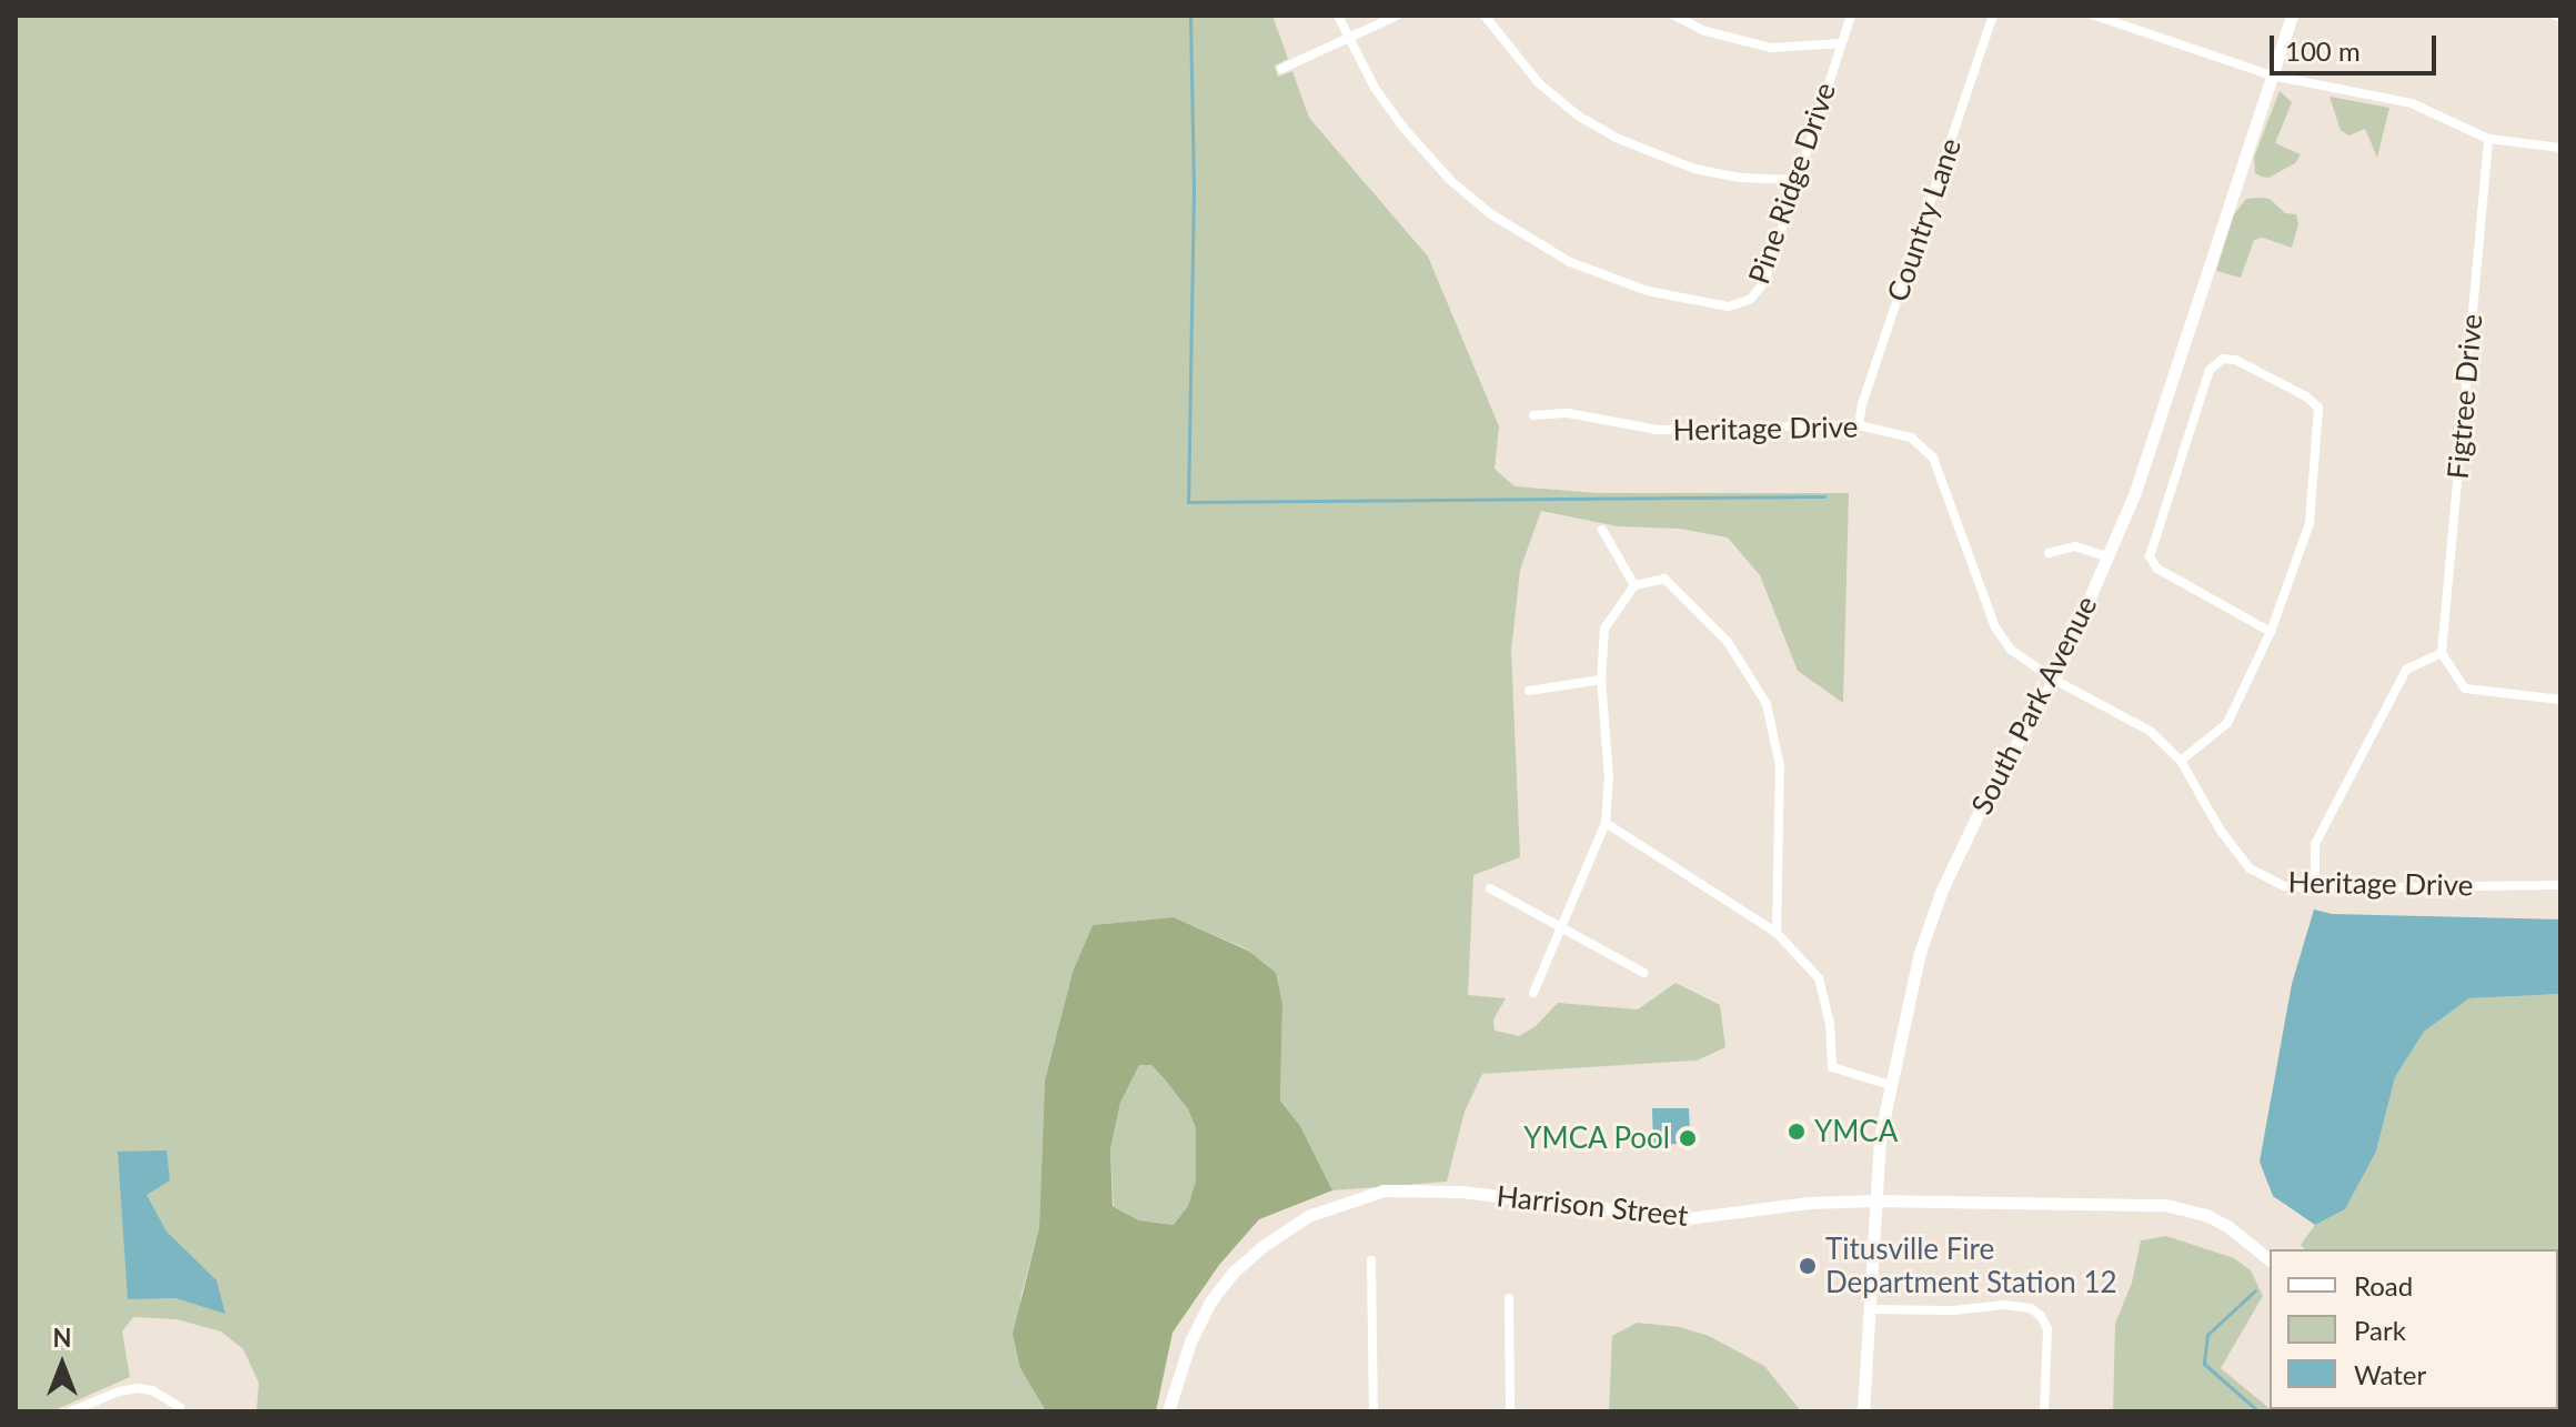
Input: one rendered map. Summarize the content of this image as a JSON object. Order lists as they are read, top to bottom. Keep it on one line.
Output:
{"streets":{"street":["Pine Ridge Drive","Country Lane","Figtree Drive","Heritage Drive","South Park Avenue","Harrison Street"]},"crossings":[["Country Lane","Heritage Drive"],["Heritage Drive","South Park Avenue"],["South Park Avenue","Harrison Street"]],"places":["YMCA","YMCA Pool","Titusville Fire Department Station 12"],"legend":["Road","Park","Water"],"scale_bar":"100 m","north":"top"}
